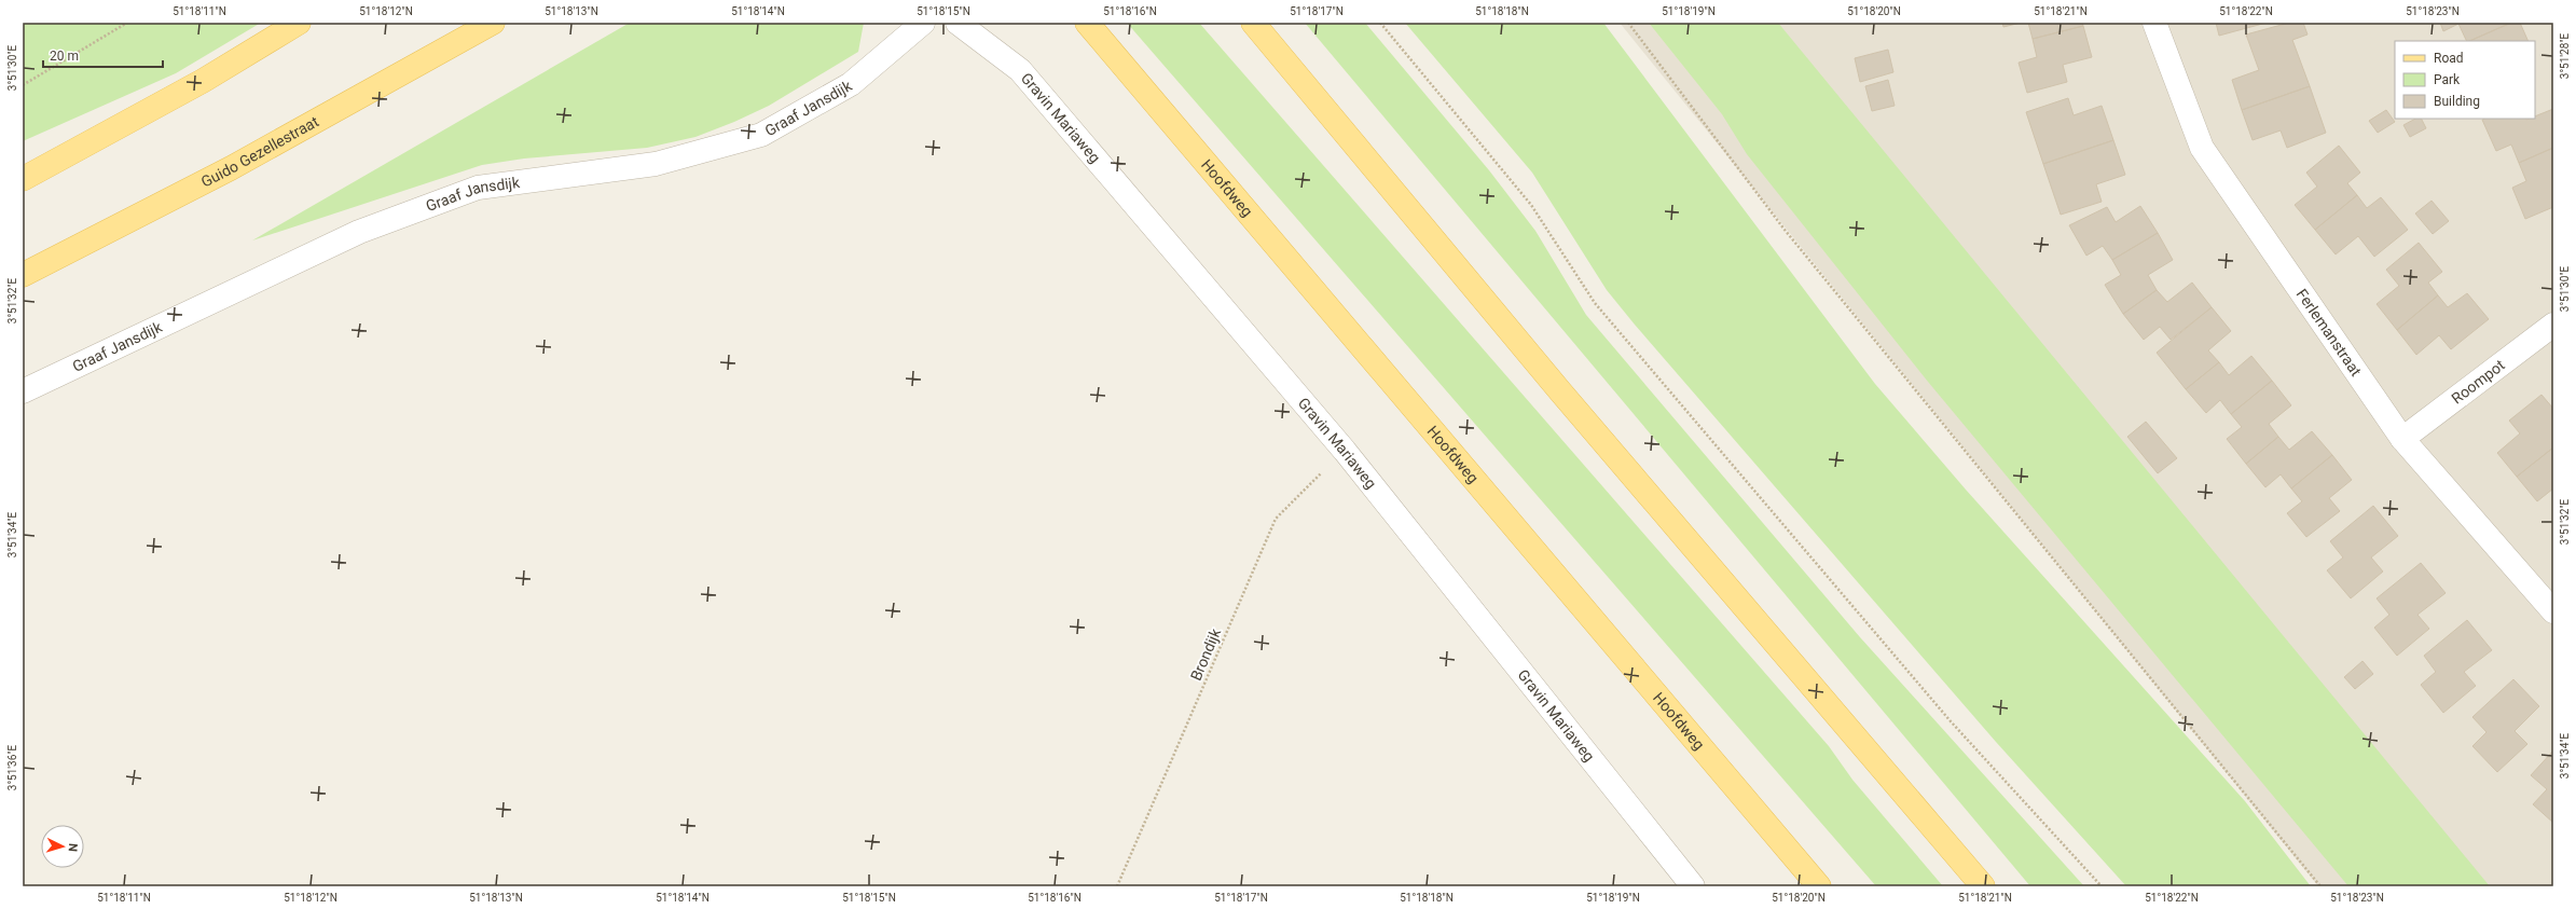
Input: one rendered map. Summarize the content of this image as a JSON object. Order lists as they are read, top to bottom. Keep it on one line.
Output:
{"streets":{"main road":["Guido Gezellestraat","Hoofdweg"],"street":["Graaf Jansdijk","Gravin Mariaweg","Ferlemanstraat","Roompot"],"path":["Brondijk"]},"crossings":[["Gravin Mariaweg","Brondijk"],["Ferlemanstraat","Roompot"]],"legend":["Road","Park","Building"],"scale_bar":"20 m","north":"right","coordinates":["51°18'11\"N","51°18'12\"N","51°18'13\"N","51°18'14\"N","51°18'15\"N","51°18'16\"N","51°18'17\"N","51°18'18\"N","51°18'19\"N","51°18'20\"N","51°18'21\"N","51°18'22\"N","51°18'23\"N","3°51'28\"E","3°51'30\"E","3°51'32\"E","3°51'34\"E","3°51'36\"E"]}
